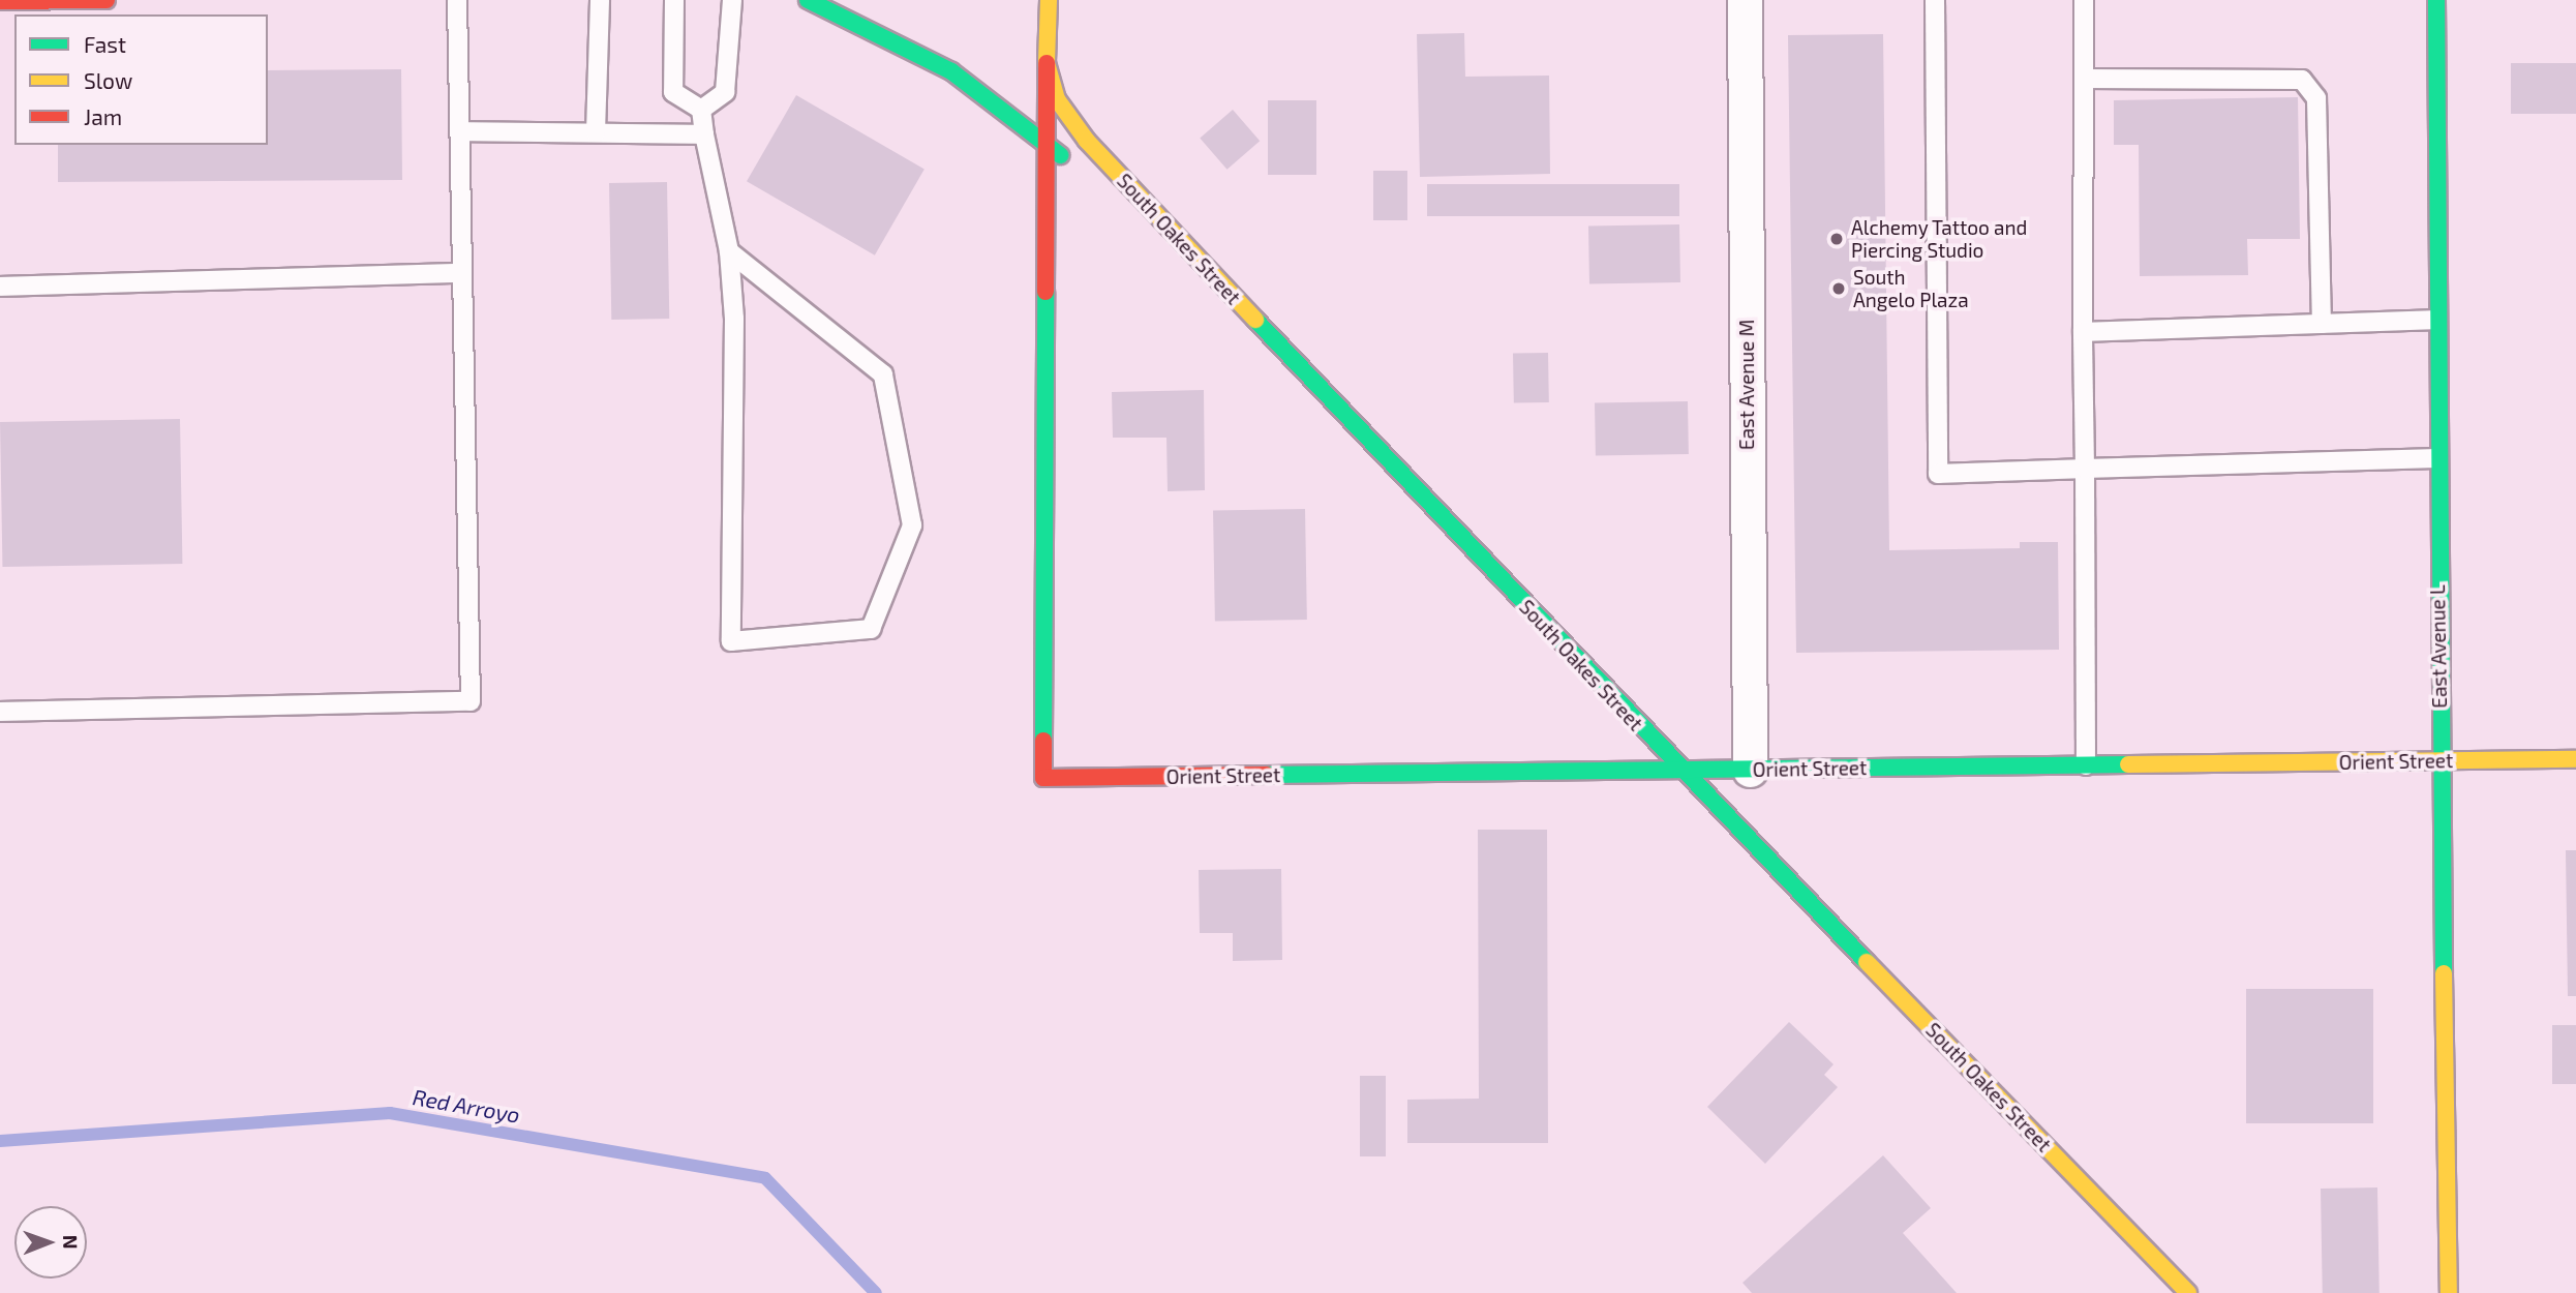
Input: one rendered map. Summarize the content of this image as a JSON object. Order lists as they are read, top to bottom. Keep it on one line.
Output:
{"streets":{"main road":["South Oakes Street","East Avenue L","Orient Street"],"street":["East Avenue M"]},"crossings":[["South Oakes Street","Orient Street"],["East Avenue M","Orient Street"],["East Avenue L","Orient Street"]],"water":["Red Arroyo"],"places":["Alchemy Tattoo and Piercing Studio","South Angelo Plaza"],"legend":["Fast","Slow","Jam"],"north":"right"}
